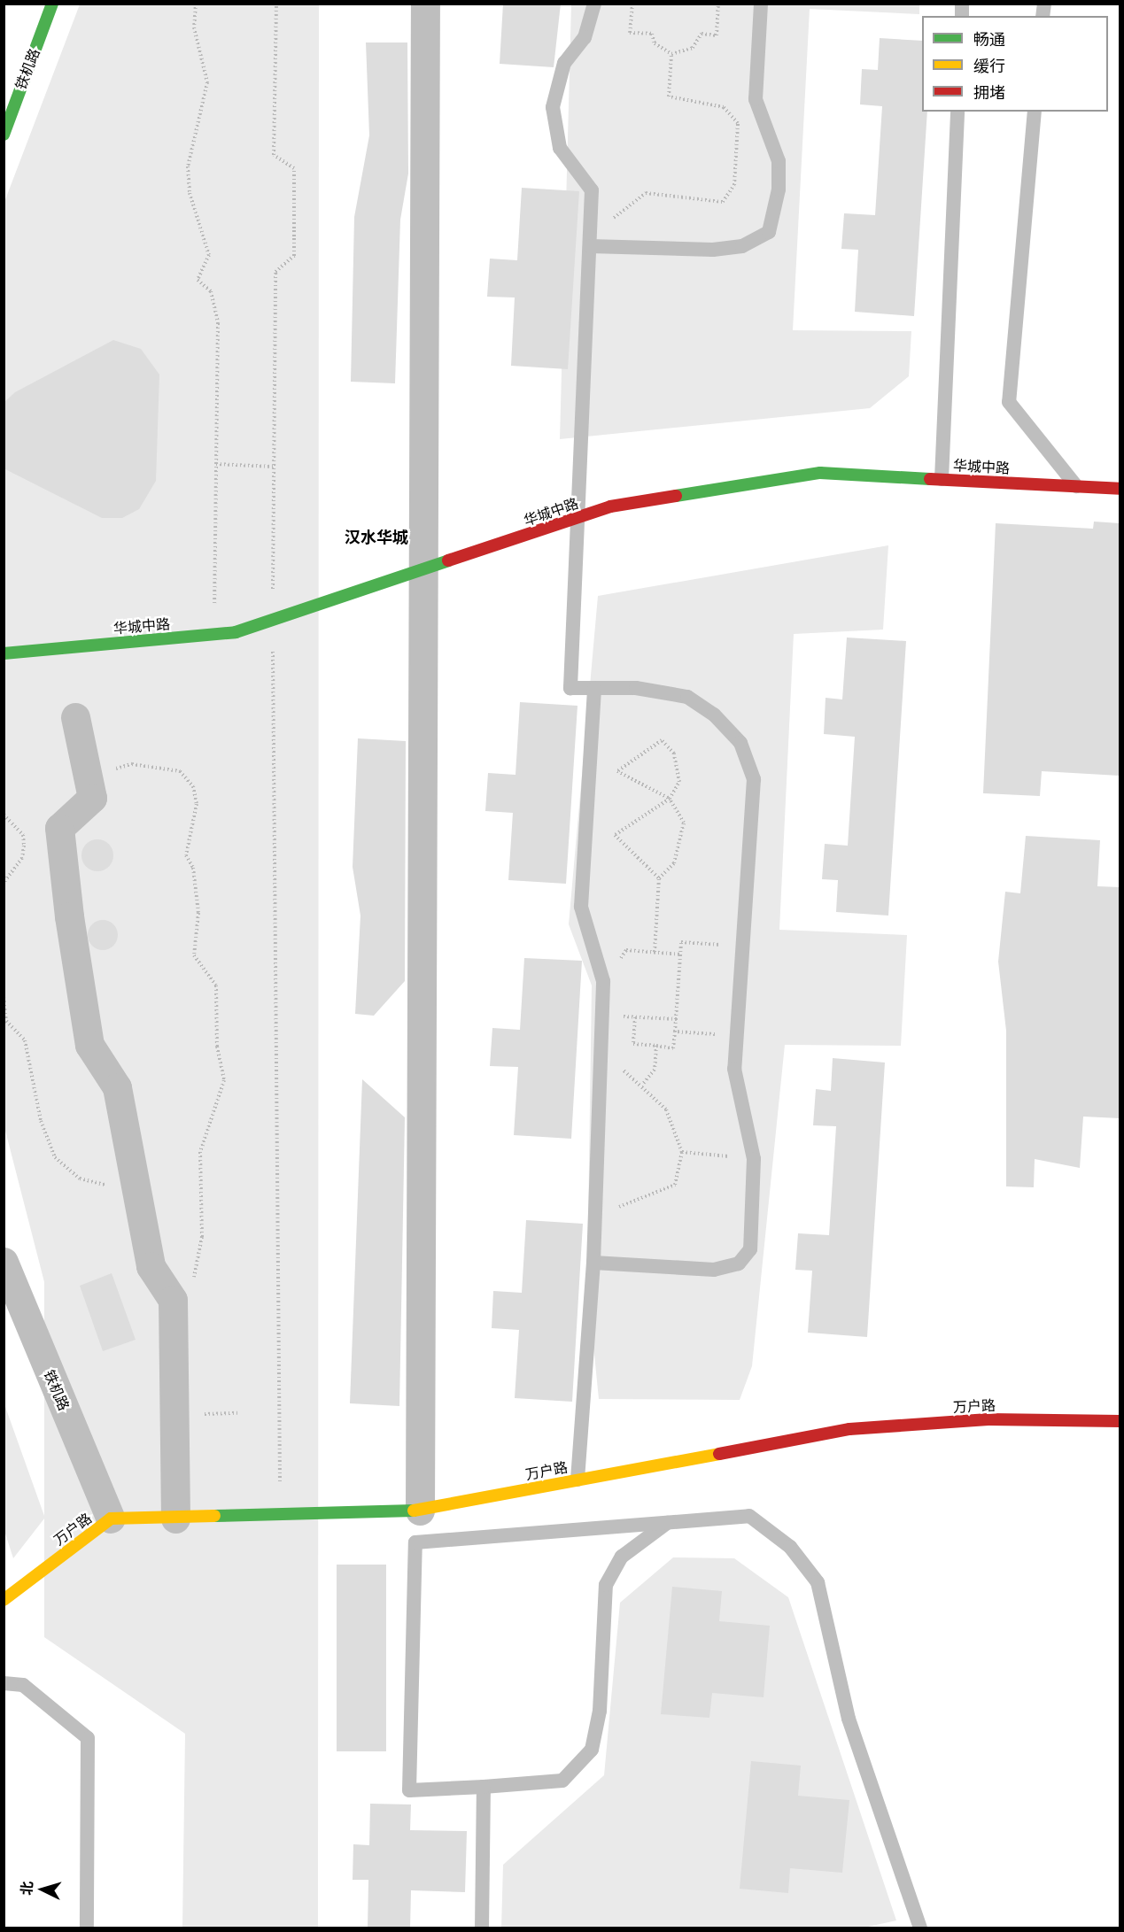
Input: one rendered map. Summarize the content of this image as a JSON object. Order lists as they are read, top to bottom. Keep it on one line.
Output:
{"streets":{"street":["铁机路","华城中路","万户路"]},"crossings":[["铁机路","万户路"]],"districts":["汉水华城"],"legend":["畅通","缓行","拥堵"],"north":"left"}
